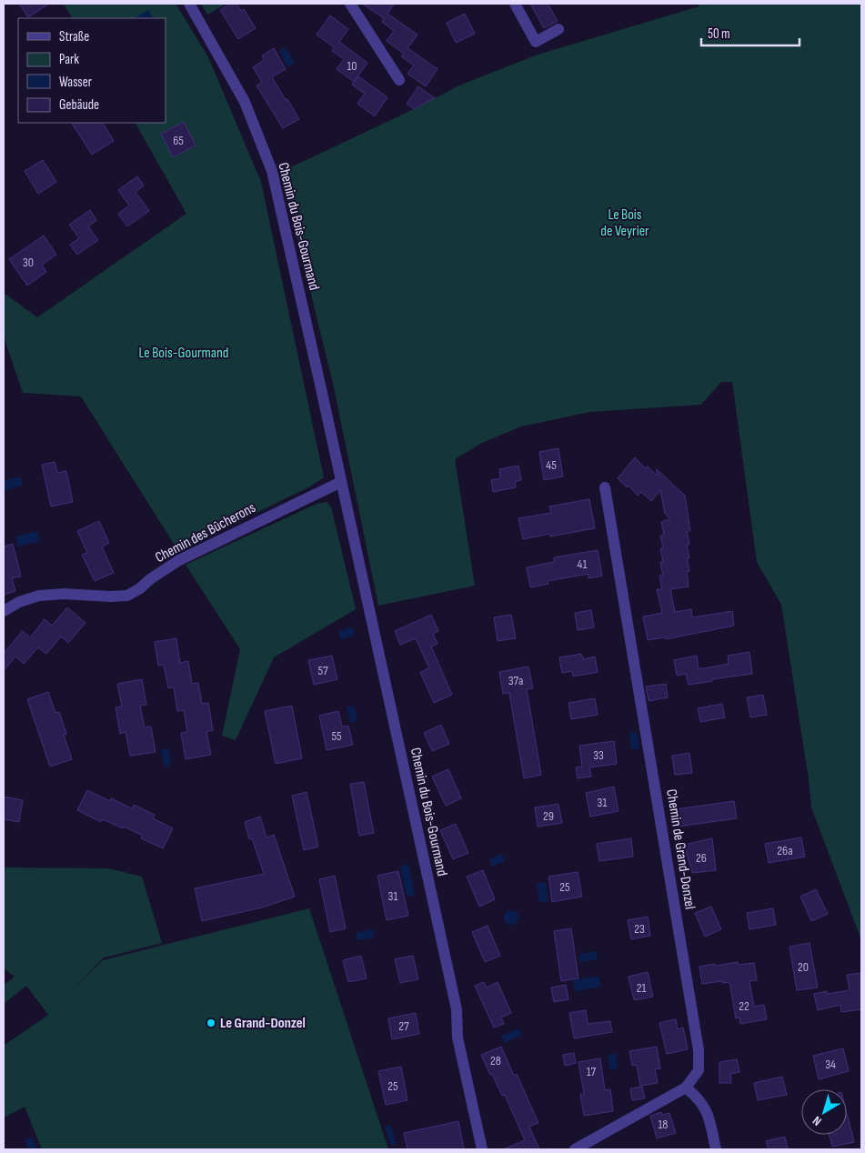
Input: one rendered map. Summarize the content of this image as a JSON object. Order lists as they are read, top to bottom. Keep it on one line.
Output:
{"streets":{"street":["Chemin du Bois-Gourmand","Chemin des Bûcherons","Chemin de Grand-Donzel"]},"crossings":[["Chemin du Bois-Gourmand","Chemin des Bûcherons"]],"parks":["Le Bois de Veyrier","Le Bois-Gourmand"],"places":["Le Grand-Donzel"],"house_numbers":["10","65","30","45","41","57","37a","55","33","31","29","26a","26","25","31","23","20","21","22","27","28","34","17","25","18"],"legend":["Straße","Park","Wasser","Gebäude"],"scale_bar":"50 m","north":"bottom left"}
